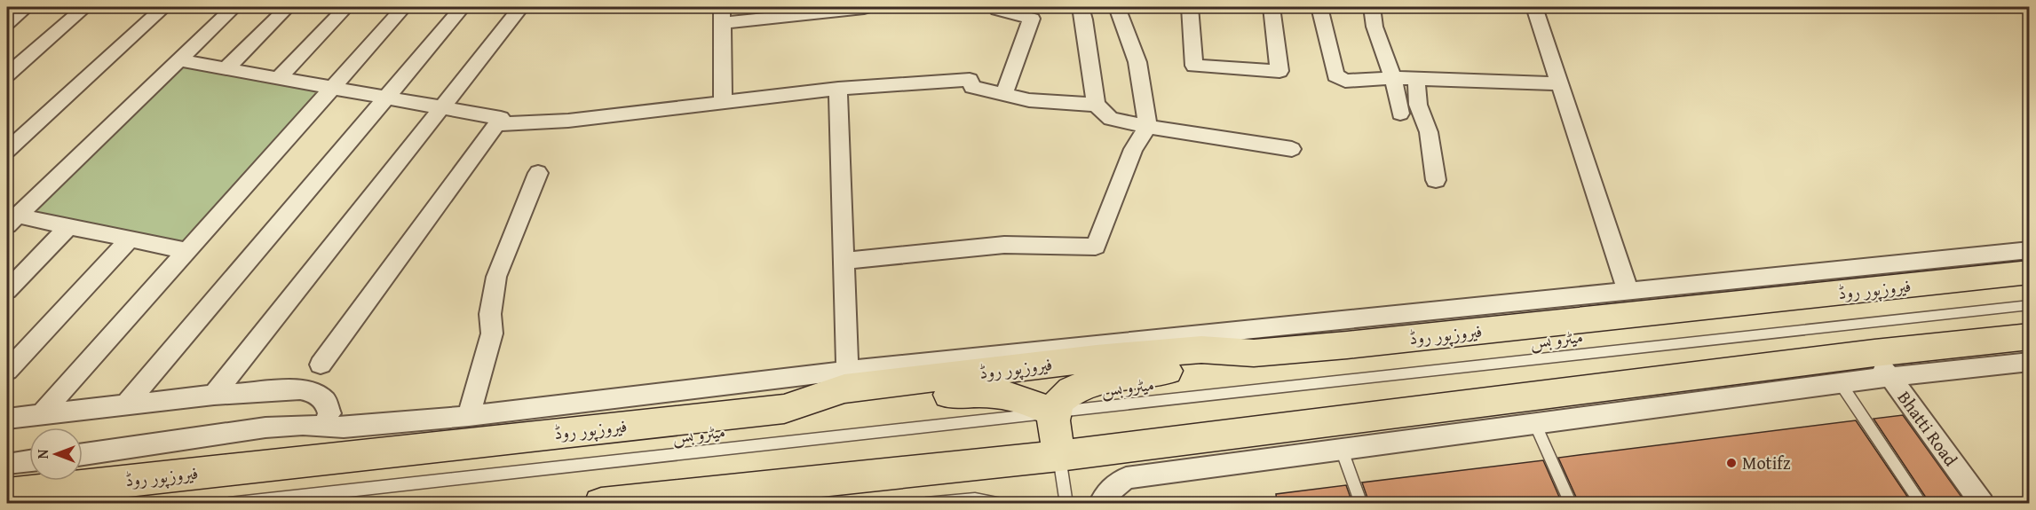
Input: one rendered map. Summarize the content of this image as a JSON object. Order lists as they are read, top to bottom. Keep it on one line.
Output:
{"streets":{"main road":["فیروزپور روڈ"],"street":["Bhatti Road"],"lane":["میٹرو بس"]},"places":["Motifz"],"north":"left"}
